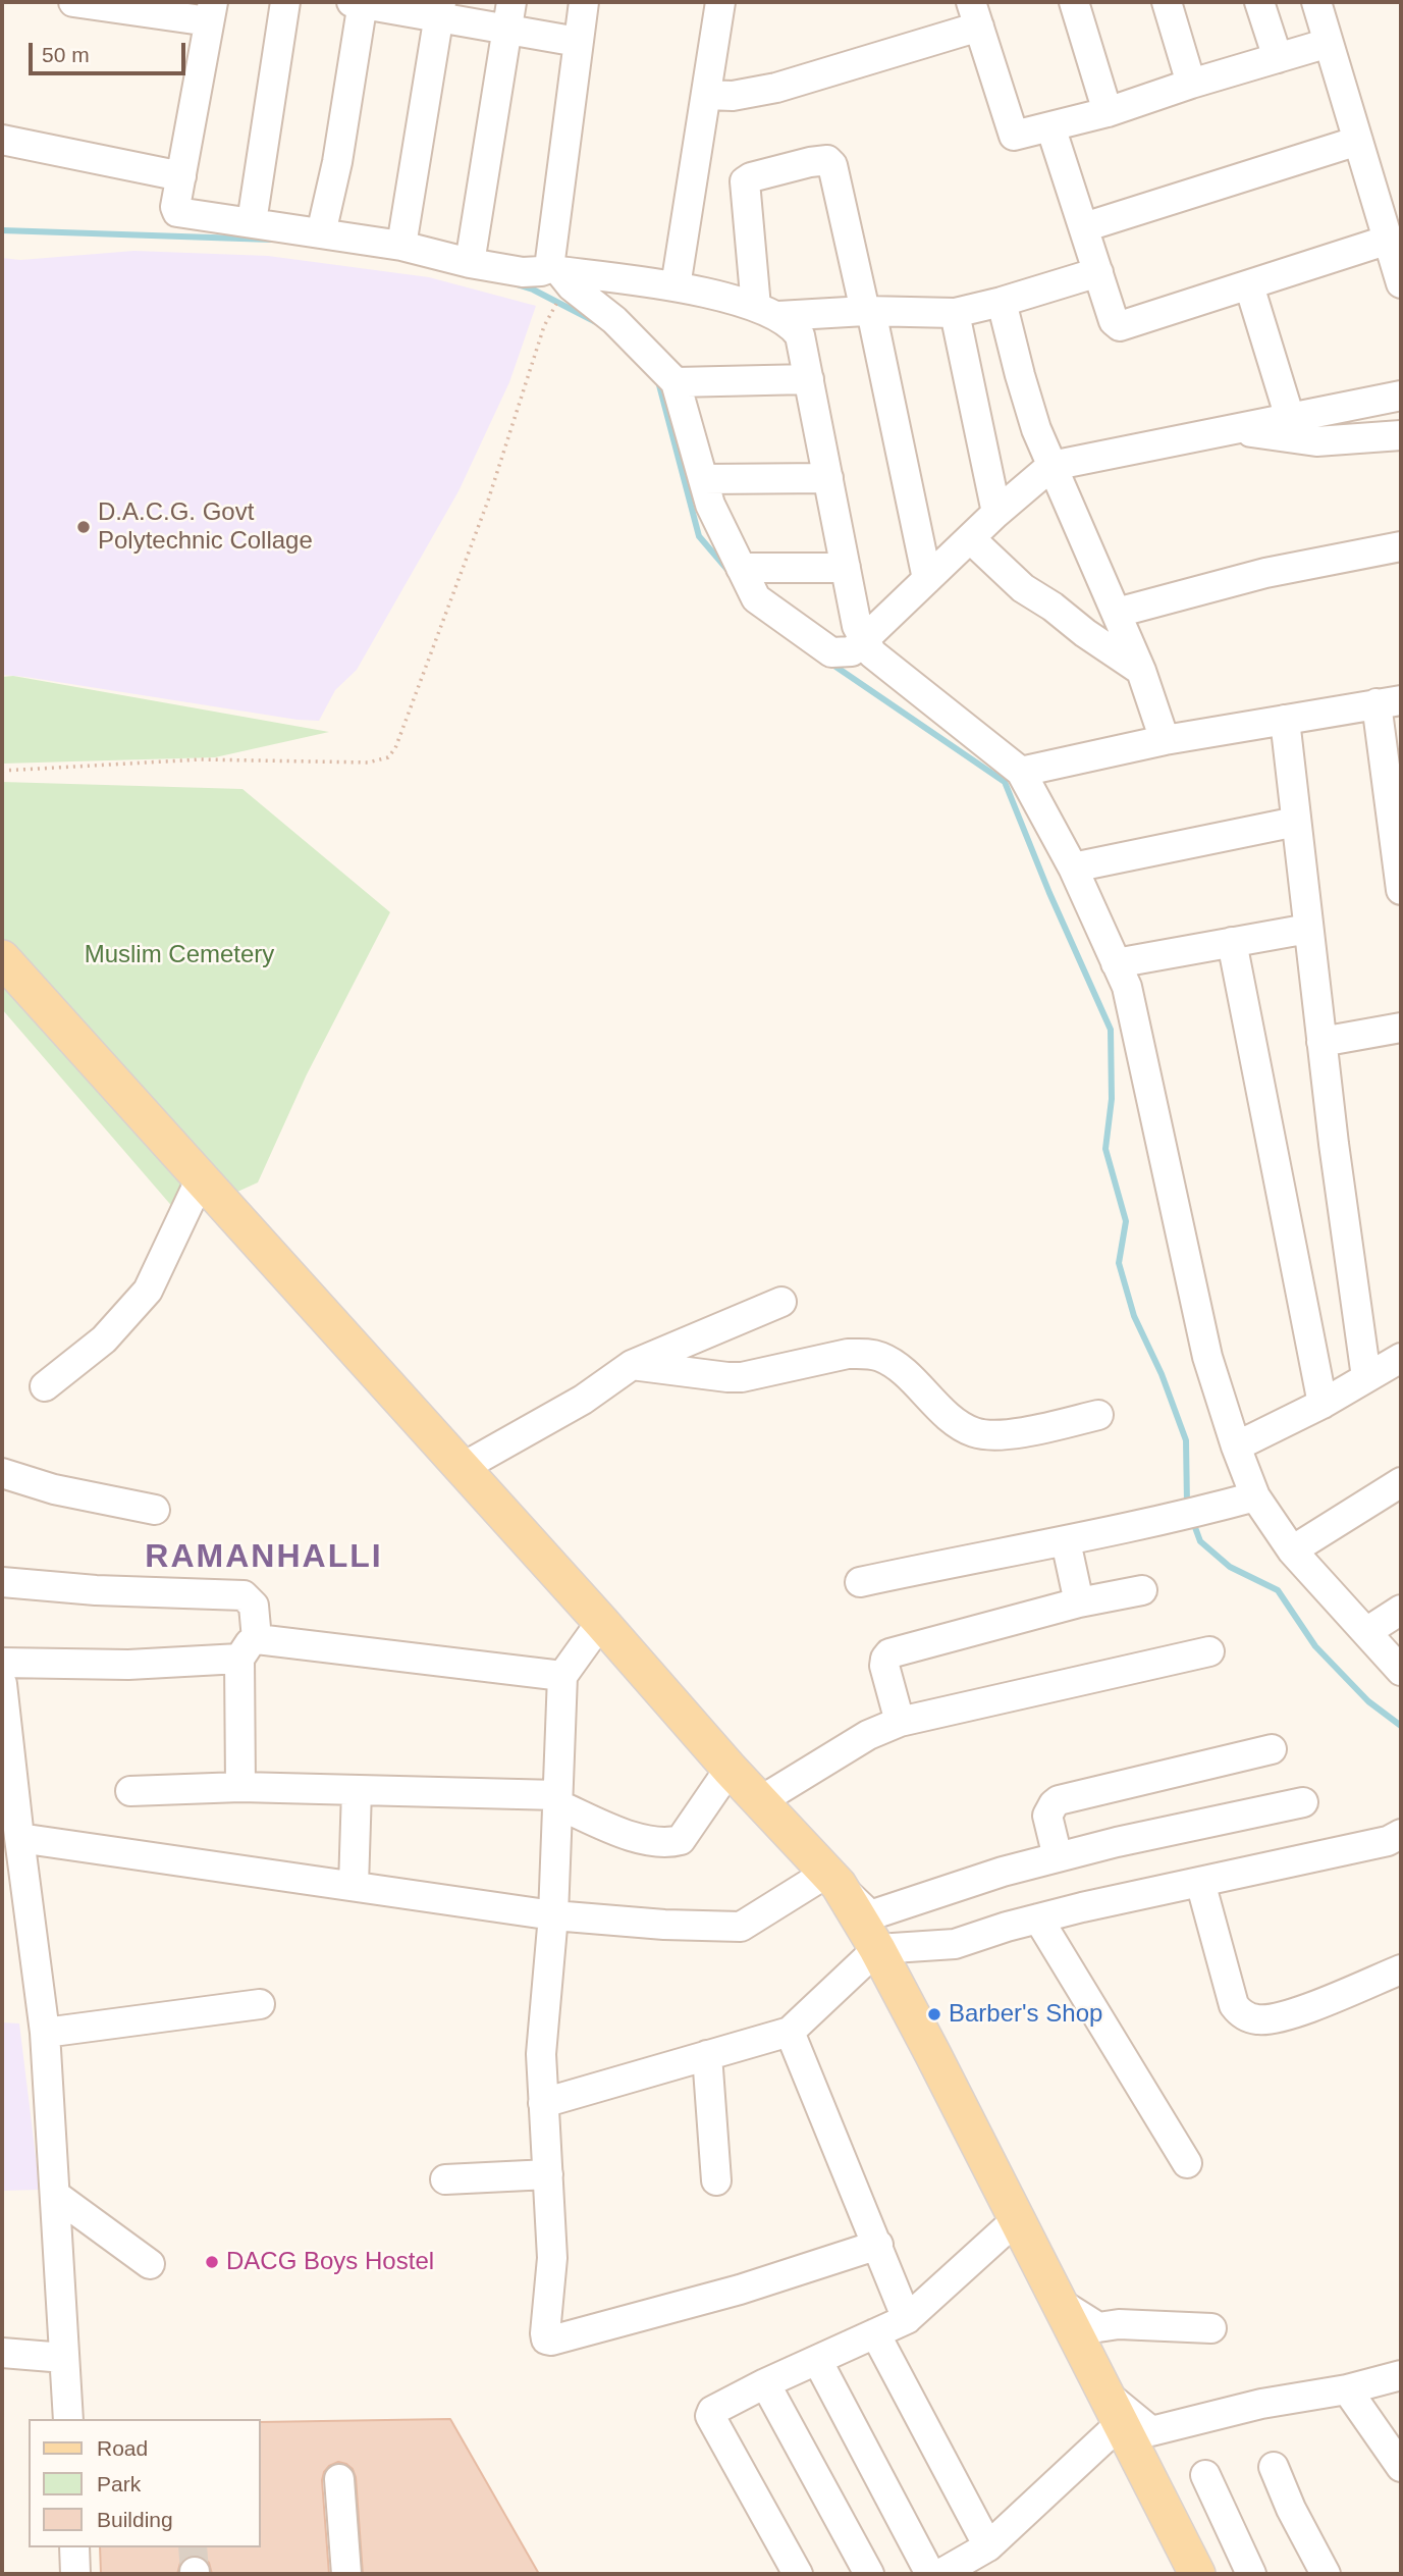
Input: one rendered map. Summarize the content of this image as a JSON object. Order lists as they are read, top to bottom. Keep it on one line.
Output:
{"districts":["RAMANHALLI"],"parks":["Muslim Cemetery"],"places":["D.A.C.G. Govt Polytechnic Collage","Barber's Shop","DACG Boys Hostel"],"legend":["Road","Park","Building"],"scale_bar":"50 m"}
